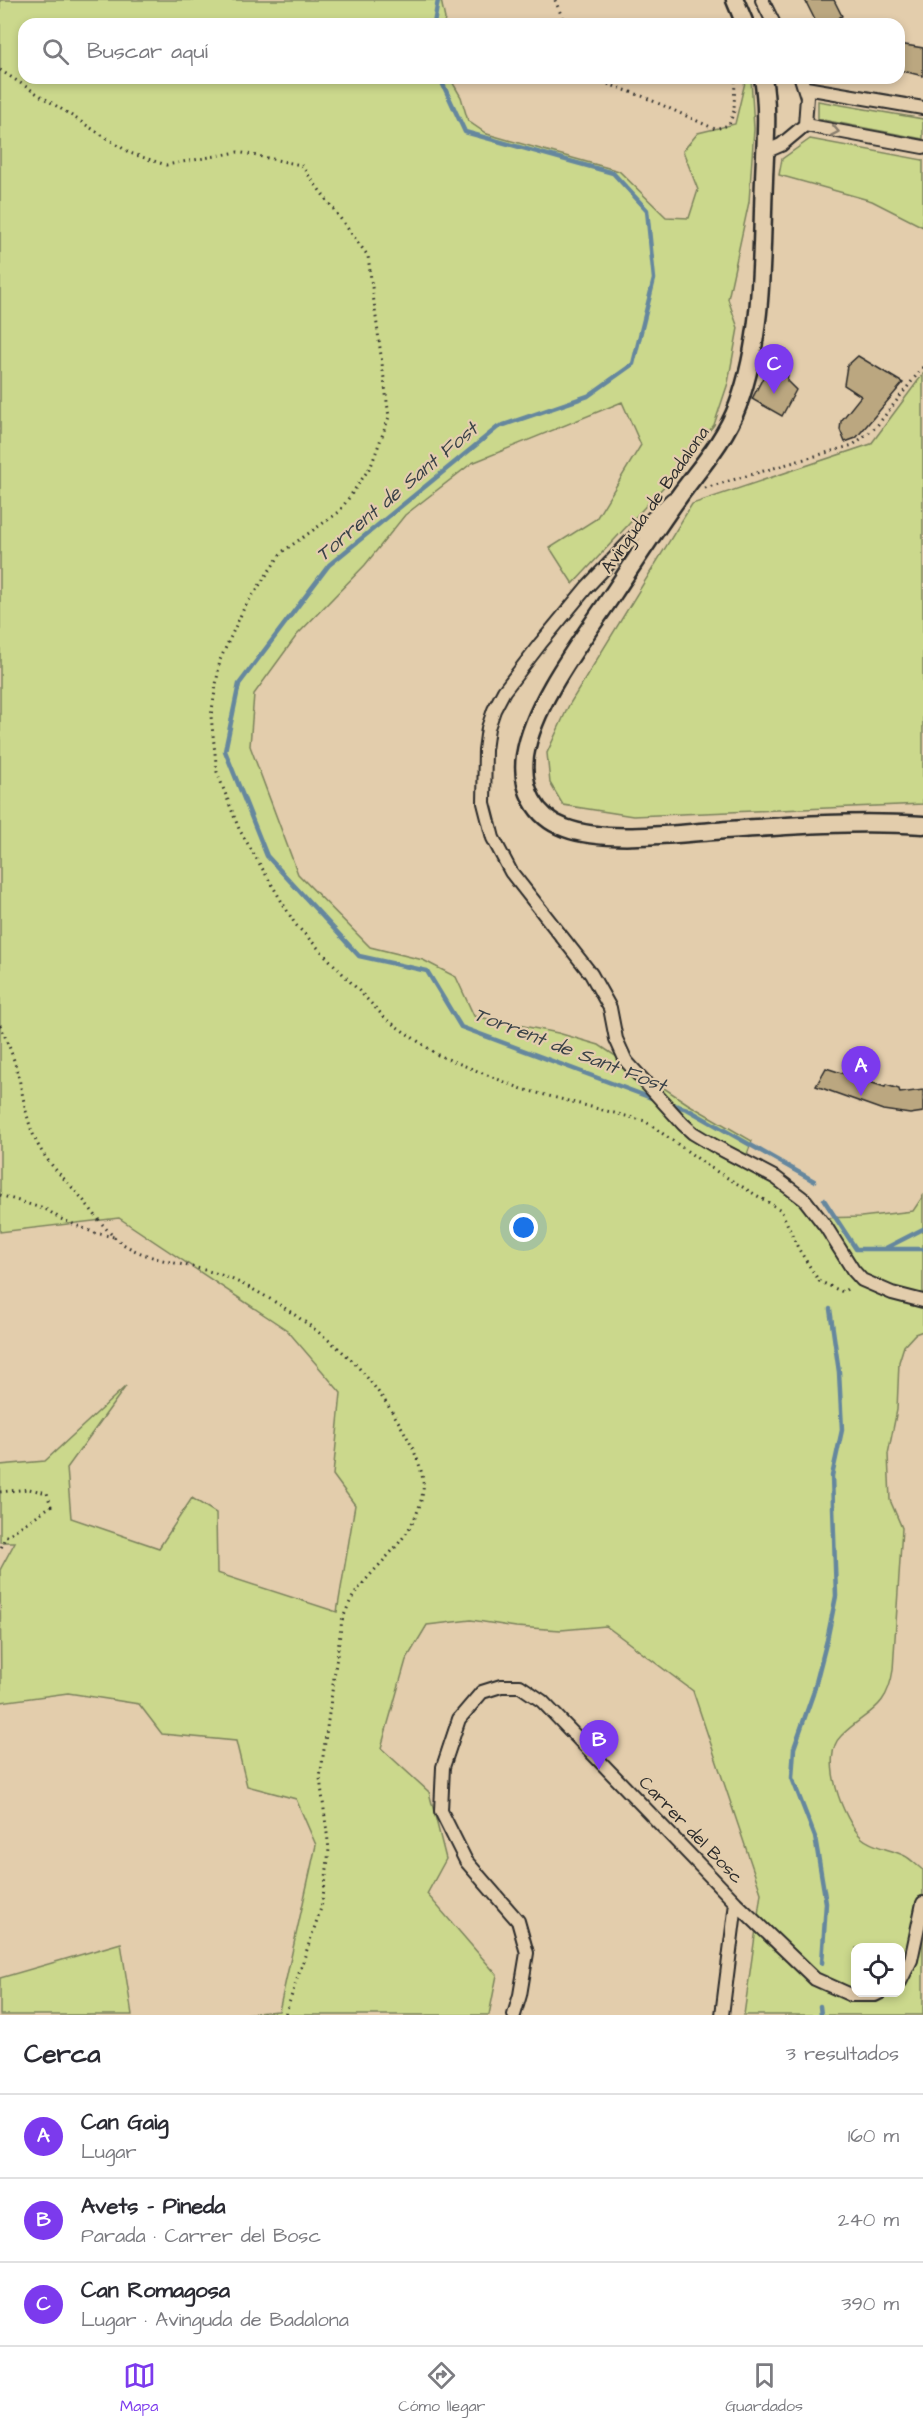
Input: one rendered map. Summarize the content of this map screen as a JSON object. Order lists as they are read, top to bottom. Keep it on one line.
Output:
{"streets":{"street":["Avinguda de Badalona","Carrer del Bosc"]},"water":["Torrent de Sant Fost"],"page":{"search":"Buscar aquí","pins":["C","A","B"],"heading":["Cerca","3 resultados"],"list":[{"mark":"A","name":"Can Gaig","note":"Lugar","value":"160 m"},{"mark":"B","name":"Avets - Pineda","note":"Parada · Carrer del Bosc","value":"240 m"},{"mark":"C","name":"Can Romagosa","note":"Lugar · Avinguda de Badalona","value":"390 m"}],"nav":["Mapa","Cómo llegar","Guardados"]}}
